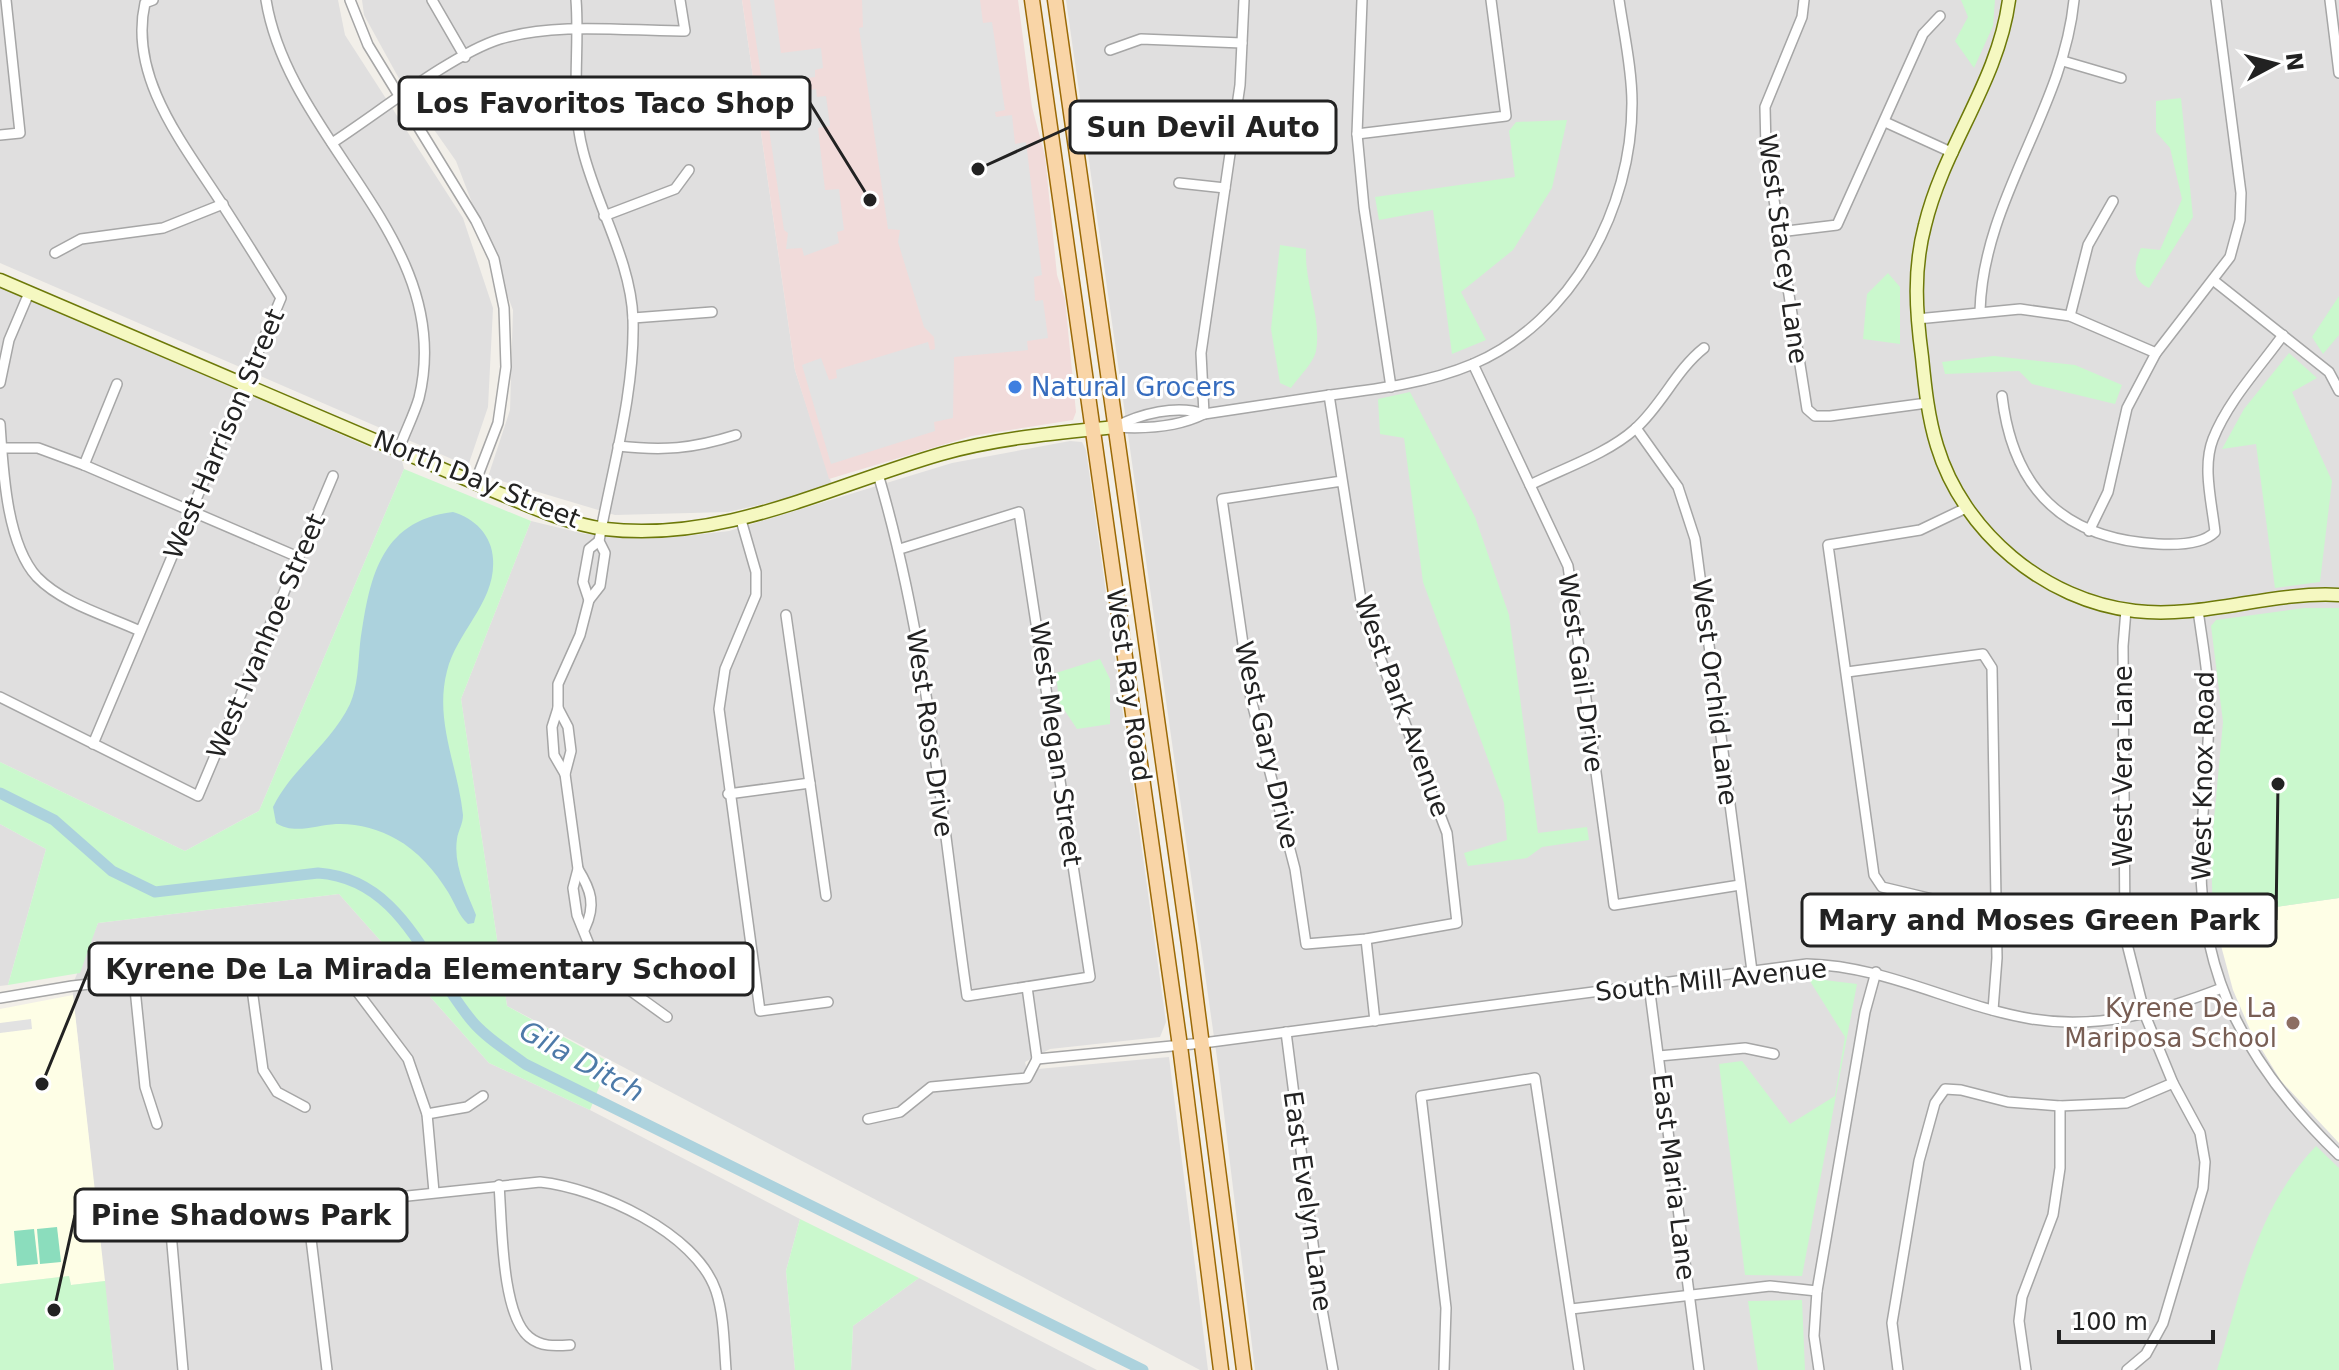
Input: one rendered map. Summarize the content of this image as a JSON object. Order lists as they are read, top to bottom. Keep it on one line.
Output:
{"streets":{"main road":["West Ray Road"],"street":["West Stacey Lane","West Harrison Street","North Day Street","West Ivanhoe Street","West Gail Drive","West Orchid Lane","West Park Avenue","West Ross Drive","West Megan Street","West Gary Drive","West Vera Lane","West Knox Road","South Mill Avenue","East Maria Lane","East Evelyn Lane"]},"crossings":[["West Harrison Street","North Day Street"],["West Harrison Street","West Ivanhoe Street"],["North Day Street","West Gail Drive"],["North Day Street","West Ray Road"],["North Day Street","West Park Avenue"],["North Day Street","West Ross Drive"],["West Gail Drive","West Orchid Lane"],["West Ray Road","South Mill Avenue"],["West Orchid Lane","South Mill Avenue"],["West Park Avenue","West Gary Drive"],["West Ross Drive","West Megan Street"],["West Vera Lane","South Mill Avenue"],["West Knox Road","South Mill Avenue"],["South Mill Avenue","East Maria Lane"],["South Mill Avenue","East Evelyn Lane"]],"water":["Gila Ditch"],"places":["Sun Devil Auto","Los Favoritos Taco Shop","Natural Grocers","Mary and Moses Green Park","Kyrene De La Mariposa School","Kyrene De La Mirada Elementary School","Pine Shadows Park"],"scale_bar":"100 m","north":"right"}
